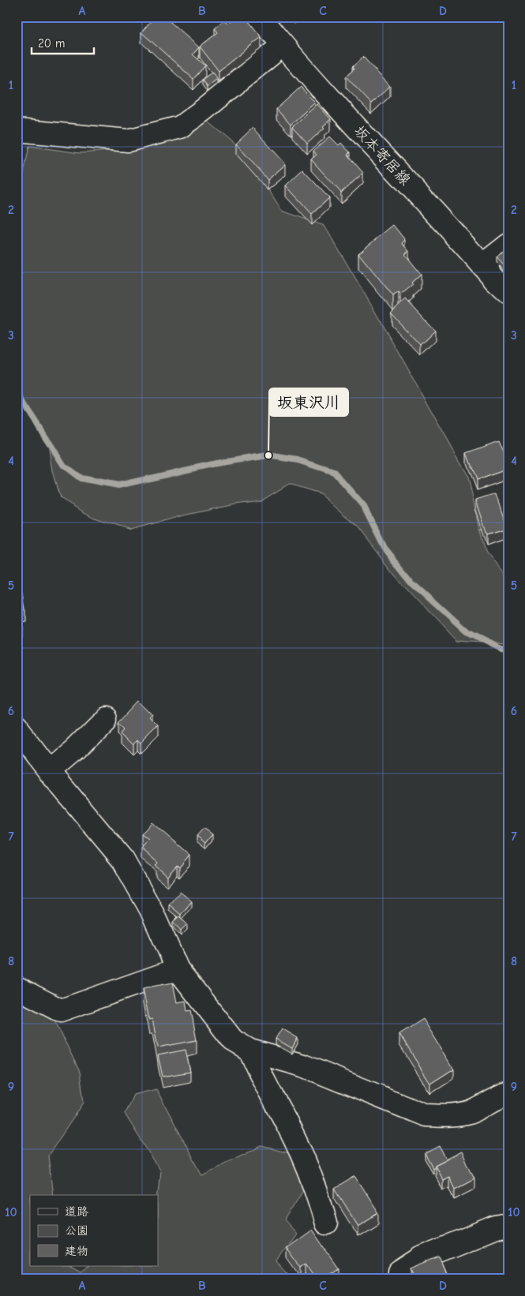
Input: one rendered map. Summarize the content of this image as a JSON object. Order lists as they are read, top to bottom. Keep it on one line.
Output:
{"streets":{"street":["坂本寄居線"]},"places":["坂東沢川"],"legend":["道路","公園","建物"],"scale_bar":"20 m","grid":{"columns":["A","B","C","D"],"rows":["1","2","3","4","5","6","7","8","9","10"]}}
